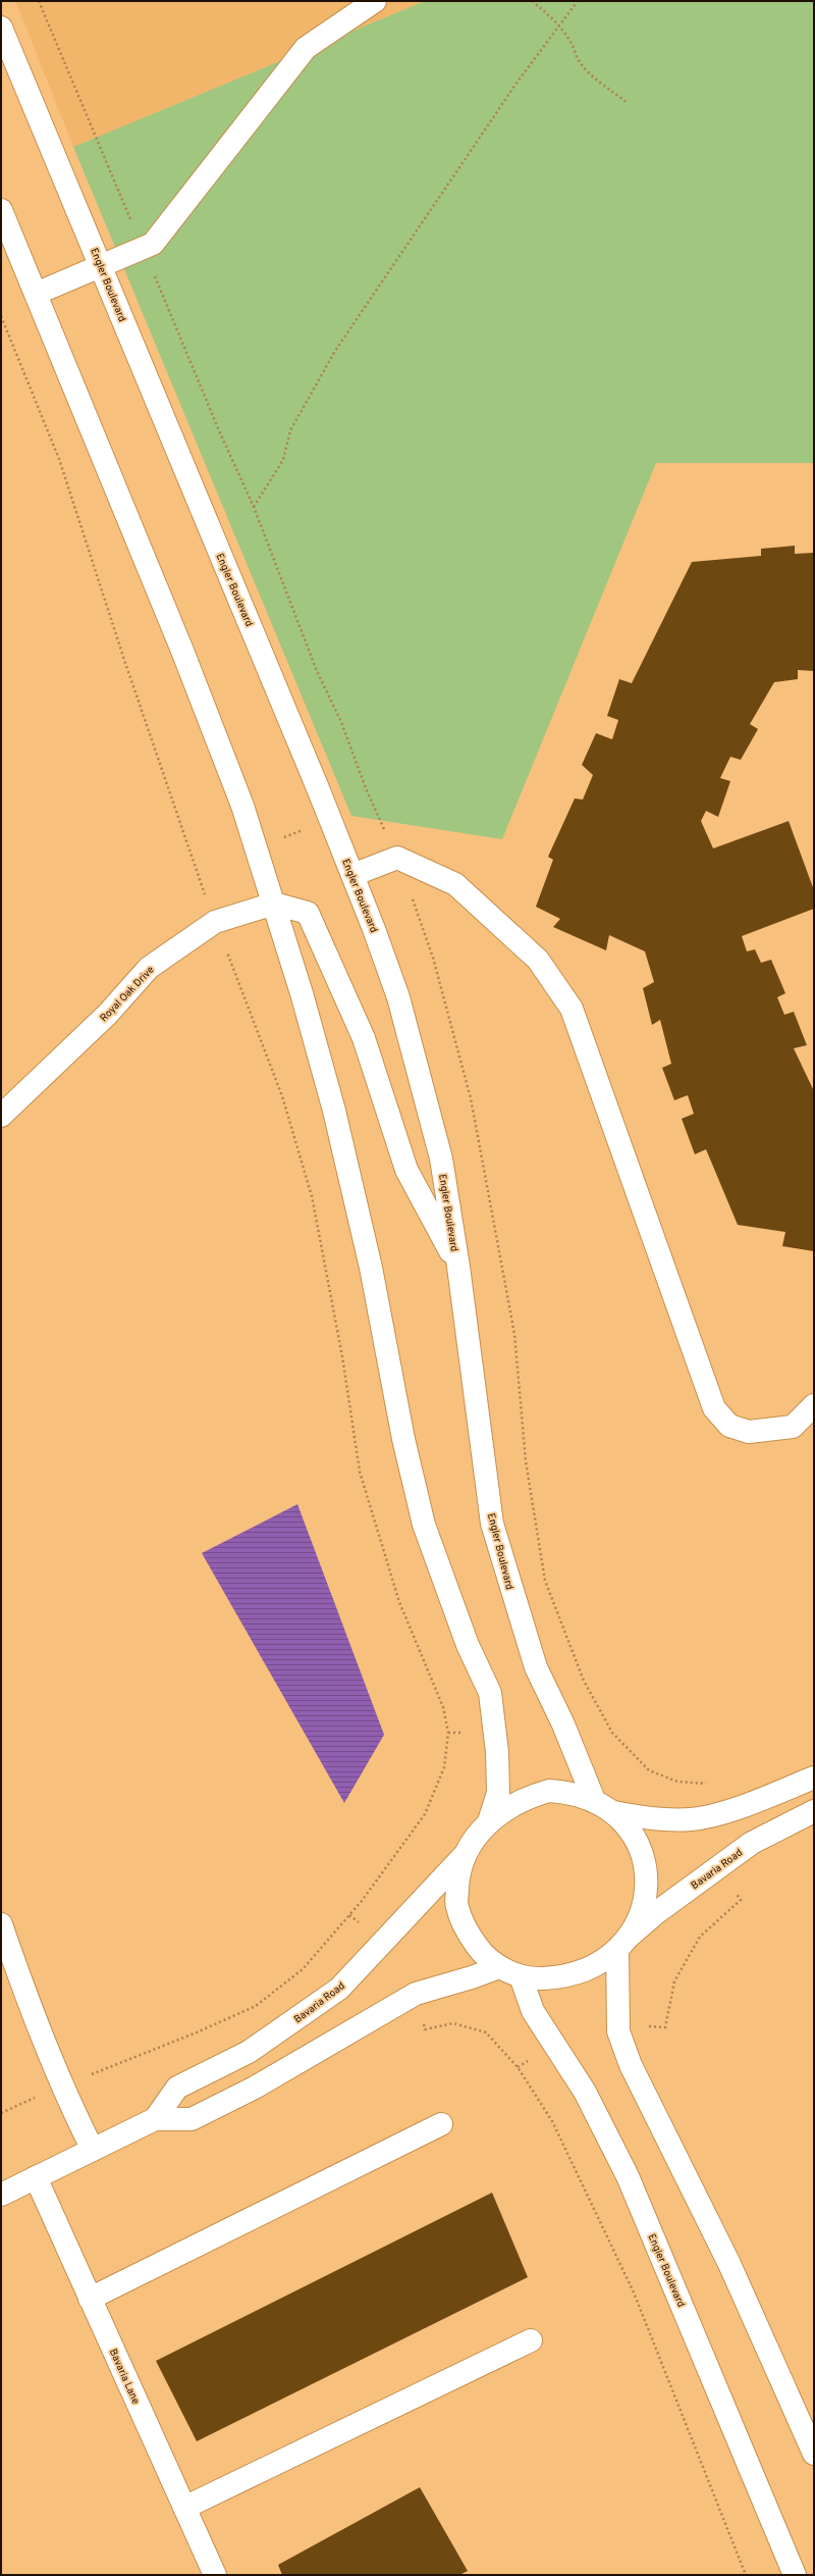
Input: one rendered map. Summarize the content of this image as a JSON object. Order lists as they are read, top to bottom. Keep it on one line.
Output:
{"streets":{"main road":["Engler Boulevard","Royal Oak Drive","Bavaria Road","Bavaria Lane"]},"crossings":[["Engler Boulevard","Bavaria Road"],["Bavaria Road","Bavaria Lane"]]}
